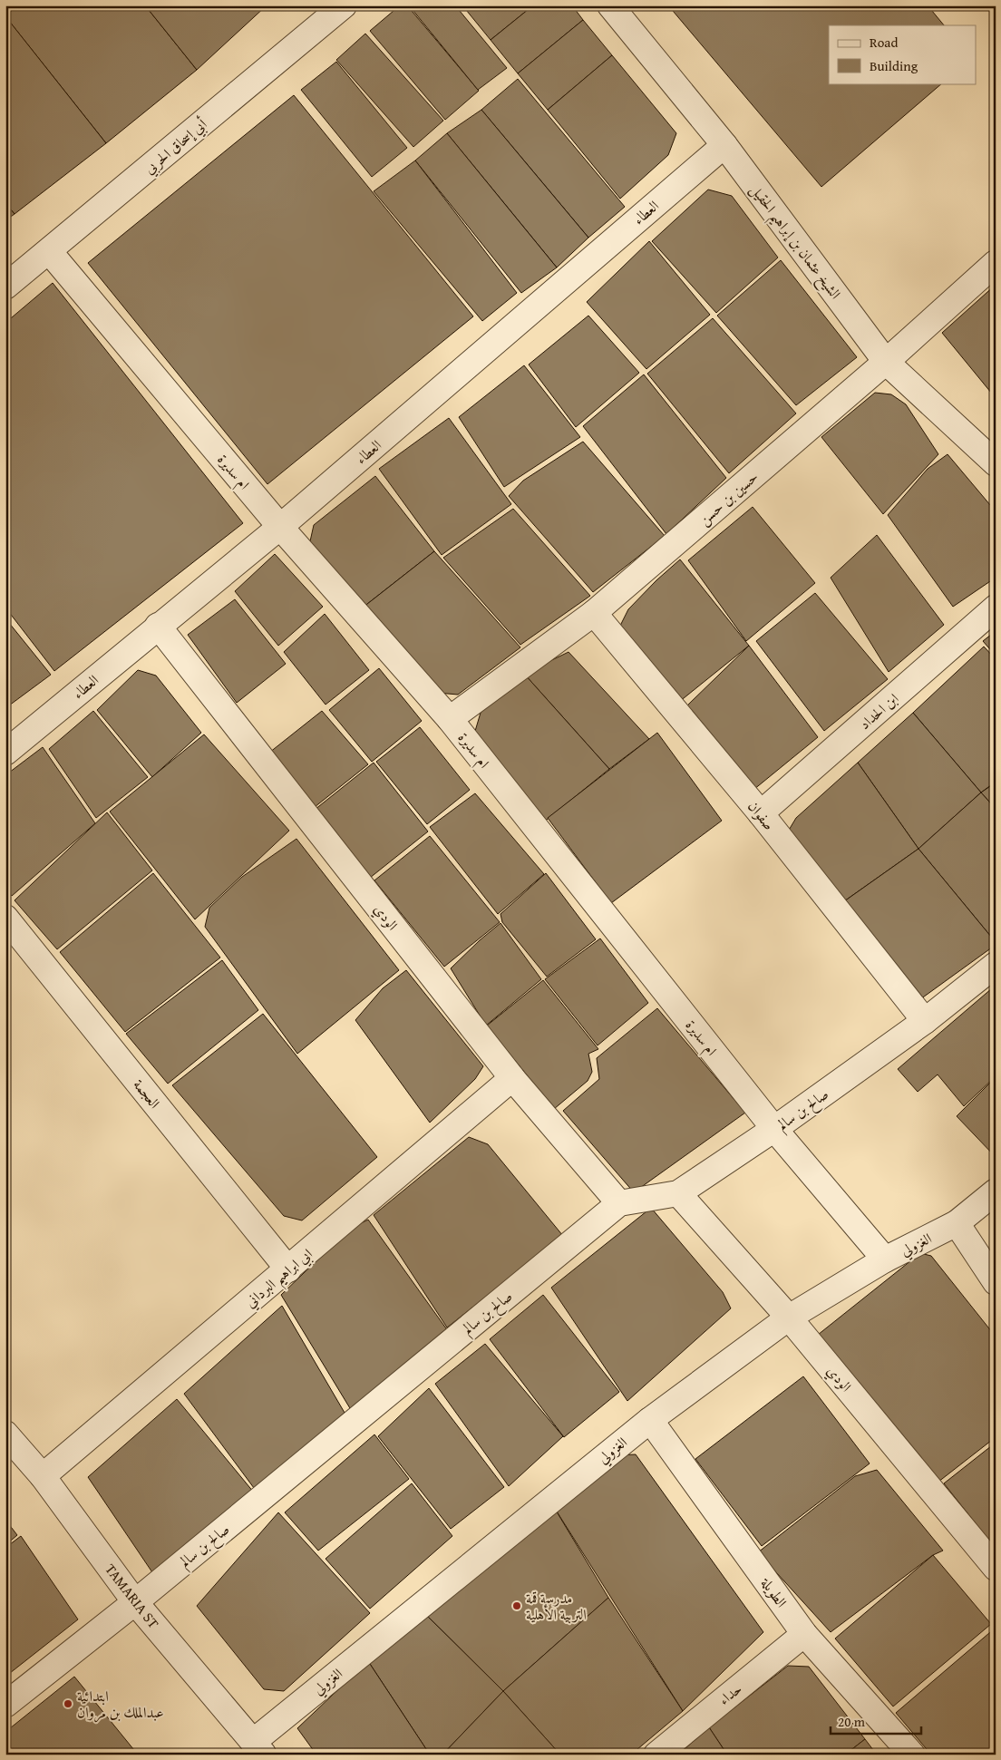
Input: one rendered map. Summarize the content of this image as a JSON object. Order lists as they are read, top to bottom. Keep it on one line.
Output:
{"streets":{"street":["أبي إسحاق الحربي","العطاء","الشيخ عثمان بن إبراهيم الحقيل","ام سديرة","حسين بن حسن","ابن الحداد","صفوان","الودي","العجمة","صالح بن سالم","الغزولي","ابي ابراهيم البرداني","الطويلة","TAMARIA ST","حداء"]},"crossings":[["أبي إسحاق الحربي","ام سديرة"],["العطاء","الشيخ عثمان بن إبراهيم الحقيل"],["العطاء","ام سديرة"],["العطاء","الودي"],["الشيخ عثمان بن إبراهيم الحقيل","حسين بن حسن"],["ام سديرة","حسين بن حسن"],["ام سديرة","صالح بن سالم"],["ام سديرة","الغزولي"],["حسين بن حسن","صفوان"],["ابن الحداد","صفوان"],["صفوان","صالح بن سالم"],["الودي","صالح بن سالم"],["الودي","الغزولي"],["الودي","ابي ابراهيم البرداني"],["العجمة","ابي ابراهيم البرداني"],["صالح بن سالم","TAMARIA ST"],["الغزولي","الطويلة"],["الغزولي","TAMARIA ST"],["ابي ابراهيم البرداني","TAMARIA ST"],["الطويلة","حداء"]],"places":["مدرسة قمة التربية الأهلية","ابتدائية عبدالملك بن مروان"],"legend":["Road","Building"],"scale_bar":"20 m"}
